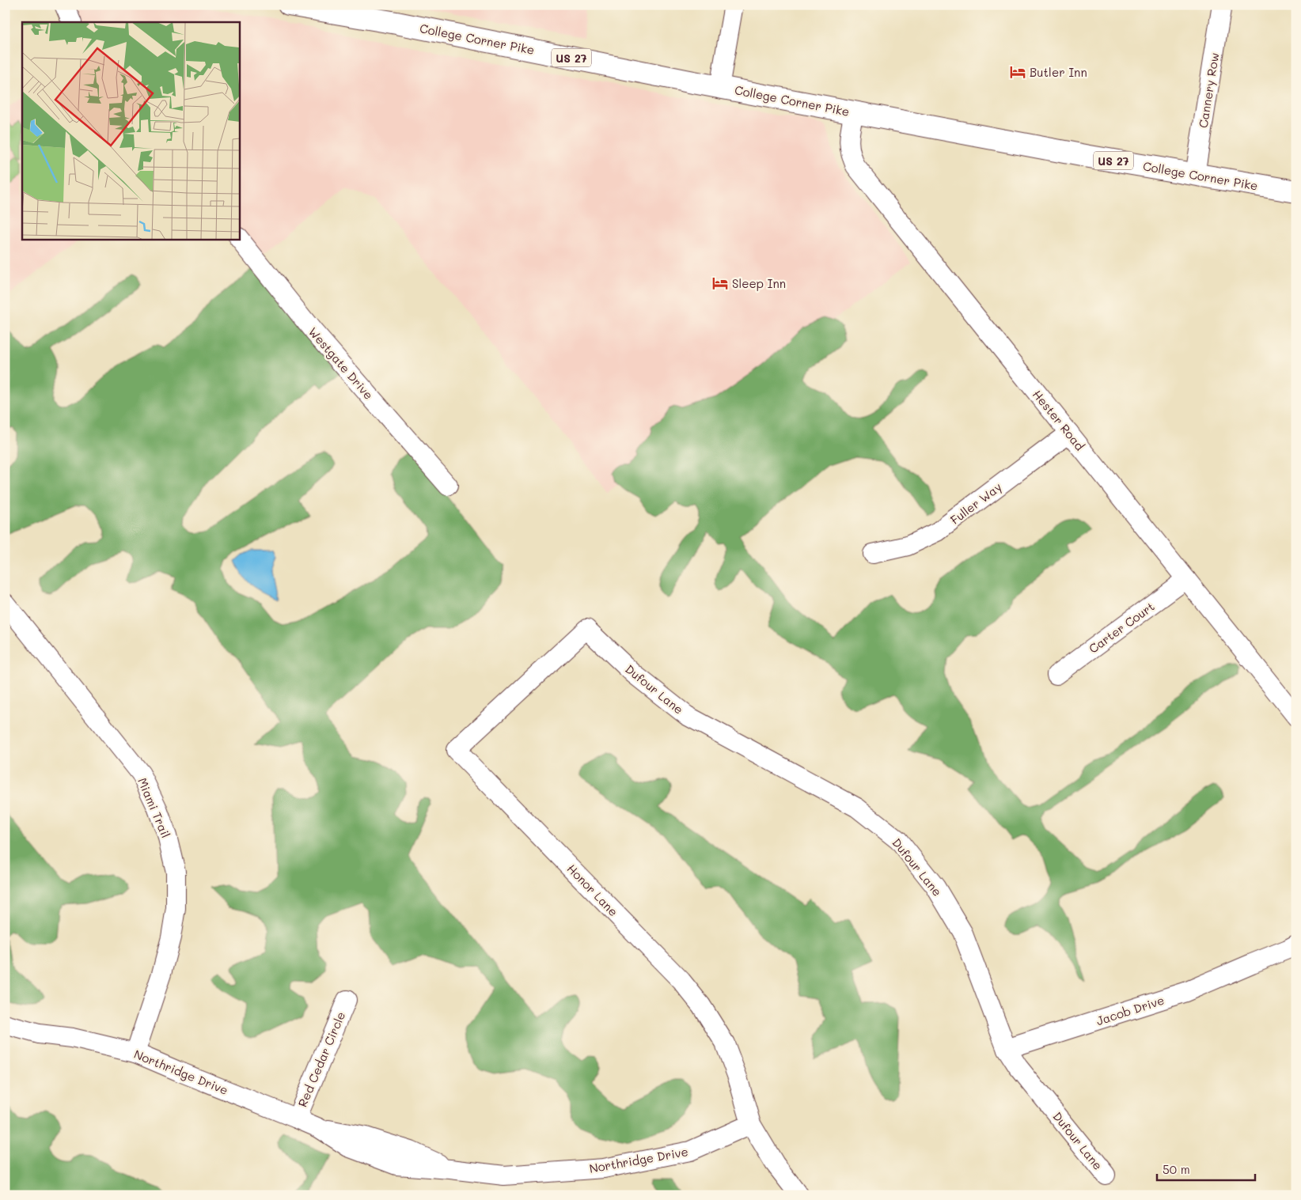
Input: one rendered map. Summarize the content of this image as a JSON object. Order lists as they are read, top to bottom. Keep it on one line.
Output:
{"streets":{"highway":["College Corner Pike","US 27"],"street":["Cannery Row","Westgate Drive","Hester Road","Fuller Way","Carter Court","Dufour Lane","Miami Trail","Honor Lane","Jacob Drive","Red Cedar Circle","Northridge Drive"]},"crossings":[["College Corner Pike","Cannery Row"],["College Corner Pike","Hester Road"],["Hester Road","Fuller Way"],["Hester Road","Carter Court"],["Dufour Lane","Honor Lane"],["Dufour Lane","Jacob Drive"],["Miami Trail","Northridge Drive"],["Honor Lane","Northridge Drive"],["Red Cedar Circle","Northridge Drive"]],"places":{"hotel":["Butler Inn","Sleep Inn"]},"scale_bar":"50 m"}
